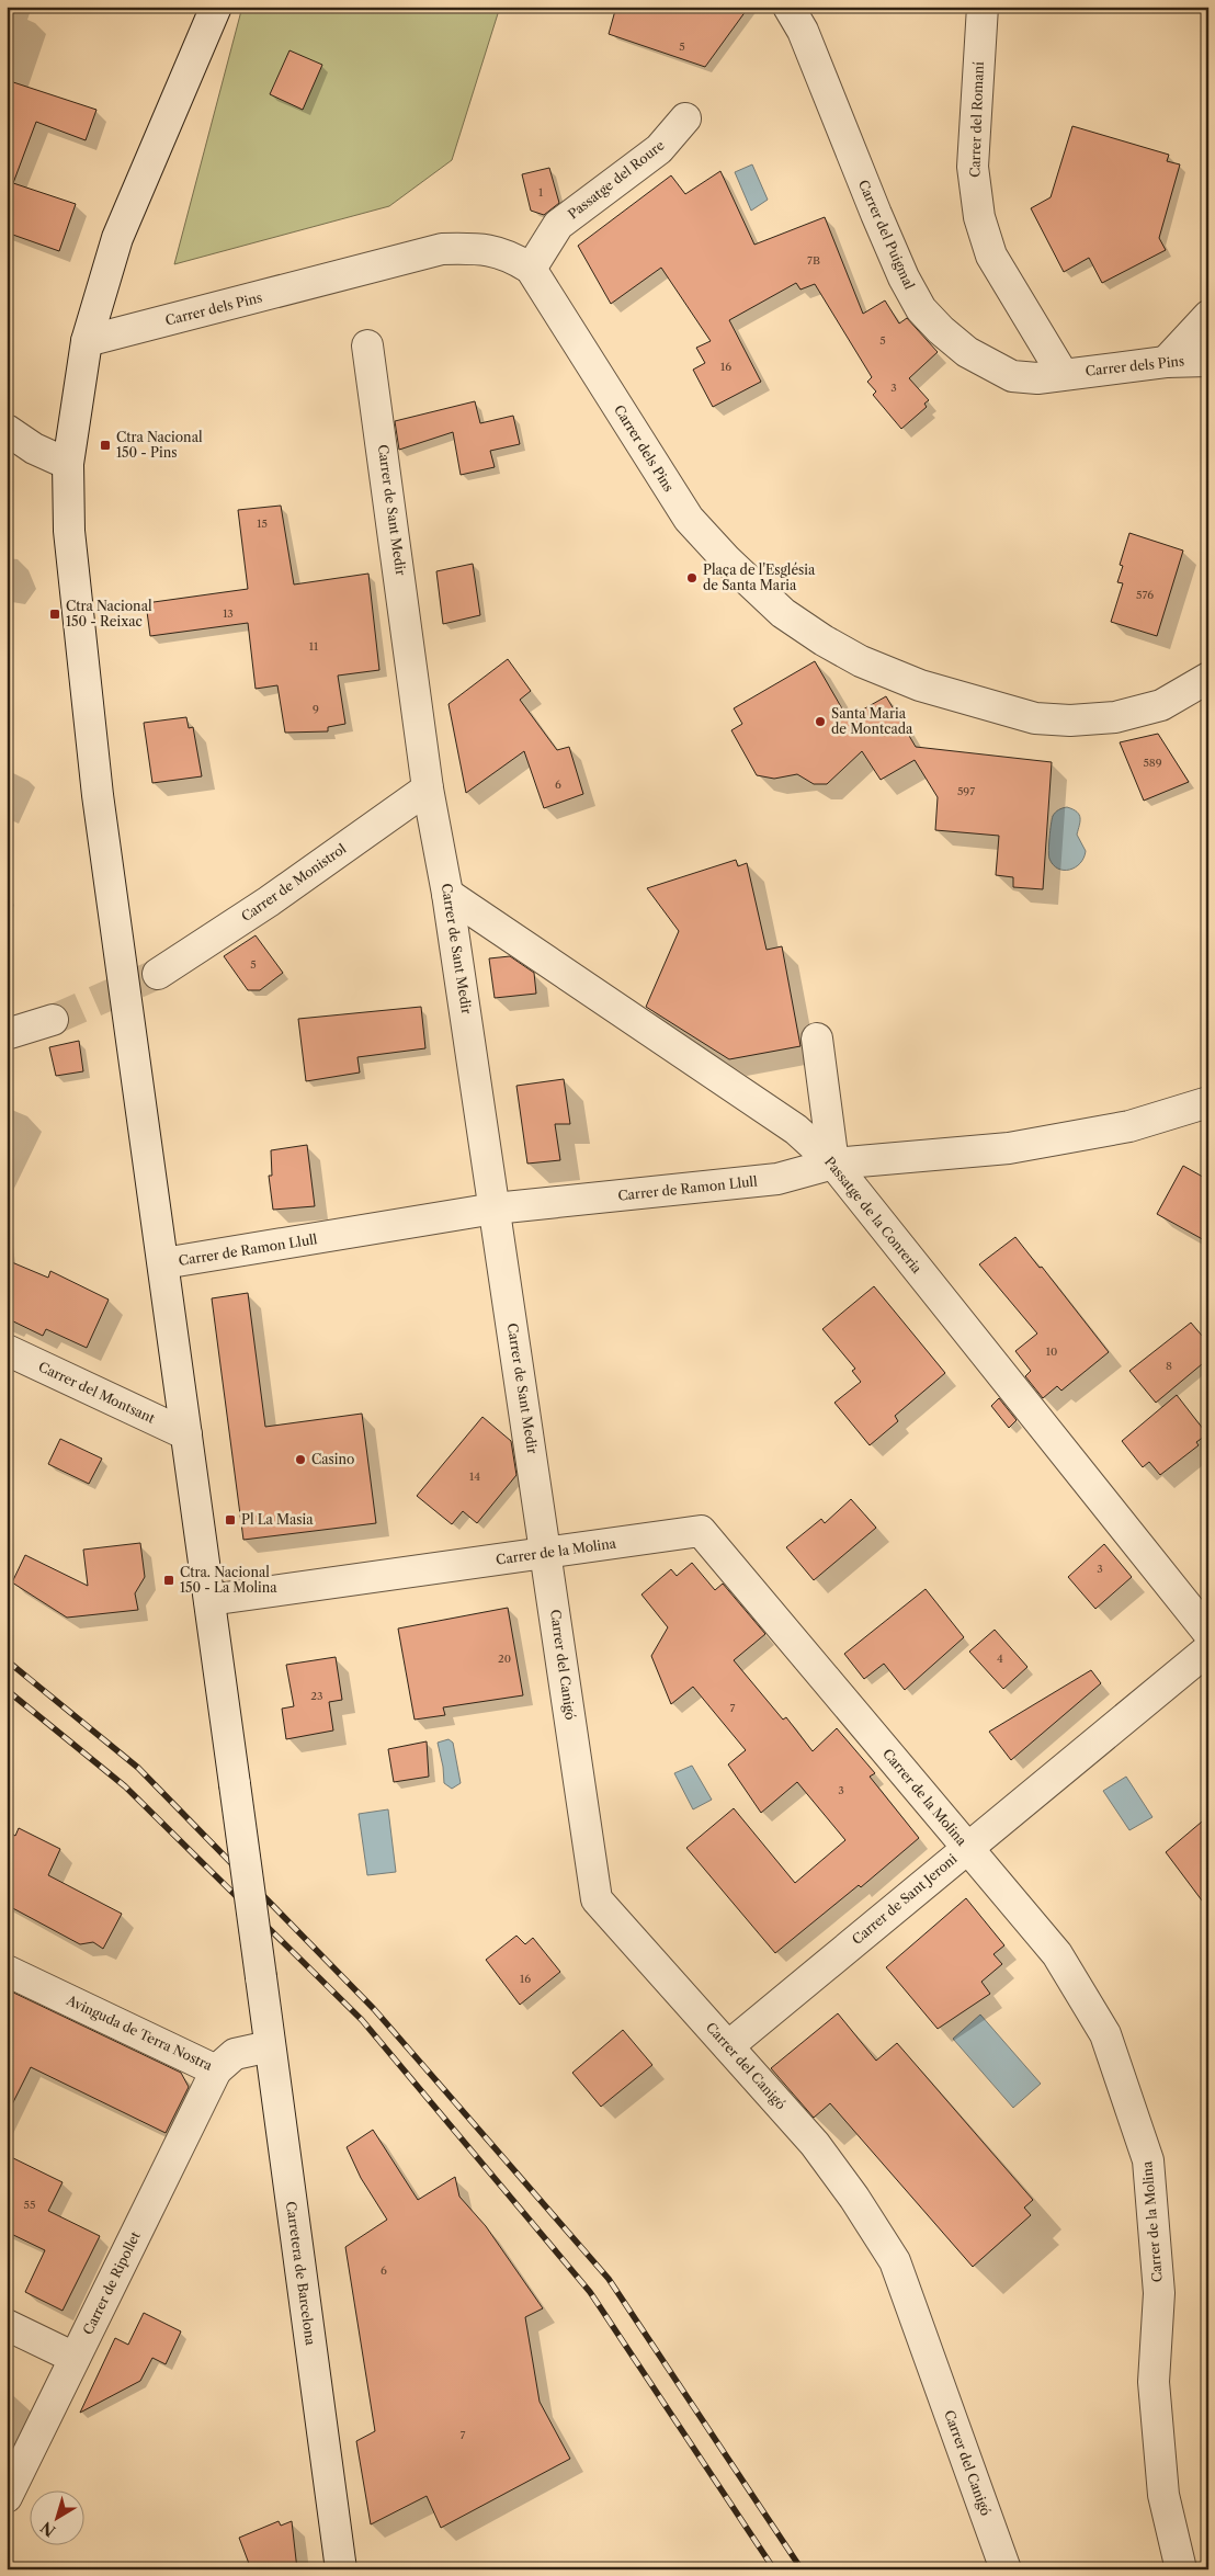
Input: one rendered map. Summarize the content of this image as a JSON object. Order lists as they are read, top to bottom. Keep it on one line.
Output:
{"streets":{"street":["Carrer del Romaní","Passatge del Roure","Carrer del Puigmal","Carrer dels Pins","Carrer de Sant Medir","Carrer de Monistrol","Carrer de Ramon Llull","Passatge de la Conreria","Carrer del Montsant","Carrer de la Molina","Carrer del Canigó","Carrer de Sant Jeroni","Avinguda de Terra Nostra","Carretera de Barcelona","Carrer de Ripollet"]},"crossings":[["Carrer del Romaní","Carrer del Puigmal"],["Carrer del Romaní","Carrer dels Pins"],["Passatge del Roure","Carrer dels Pins"],["Carrer del Puigmal","Carrer dels Pins"],["Carrer dels Pins","Carretera de Barcelona"],["Carrer de Sant Medir","Carrer de Monistrol"],["Carrer de Sant Medir","Carrer de Ramon Llull"],["Carrer de Sant Medir","Passatge de la Conreria"],["Carrer de Sant Medir","Carrer de la Molina"],["Carrer de Sant Medir","Carrer del Canigó"],["Carrer de Ramon Llull","Passatge de la Conreria"],["Carrer de Ramon Llull","Carretera de Barcelona"],["Carrer del Montsant","Carretera de Barcelona"],["Carrer de la Molina","Carrer del Canigó"],["Carrer de la Molina","Carrer de Sant Jeroni"],["Carrer de la Molina","Carretera de Barcelona"],["Carrer del Canigó","Carrer de Sant Jeroni"],["Avinguda de Terra Nostra","Carretera de Barcelona"],["Avinguda de Terra Nostra","Carrer de Ripollet"]],"places":{"transit":["Ctra Nacional 150 - Pins","Ctra Nacional 150 - Reixac","Pl La Masia","Ctra. Nacional 150 - La Molina"],"other":["Plaça de l'Església de Santa Maria","Santa Maria de Montcada","Casino"]},"house_numbers":["5","1","7B","5","16","3","15","576","13","11","9","589","6","597","5","10","8","14","3","20","4","23","7","3","16","55","6","7"],"north":"bottom left"}
